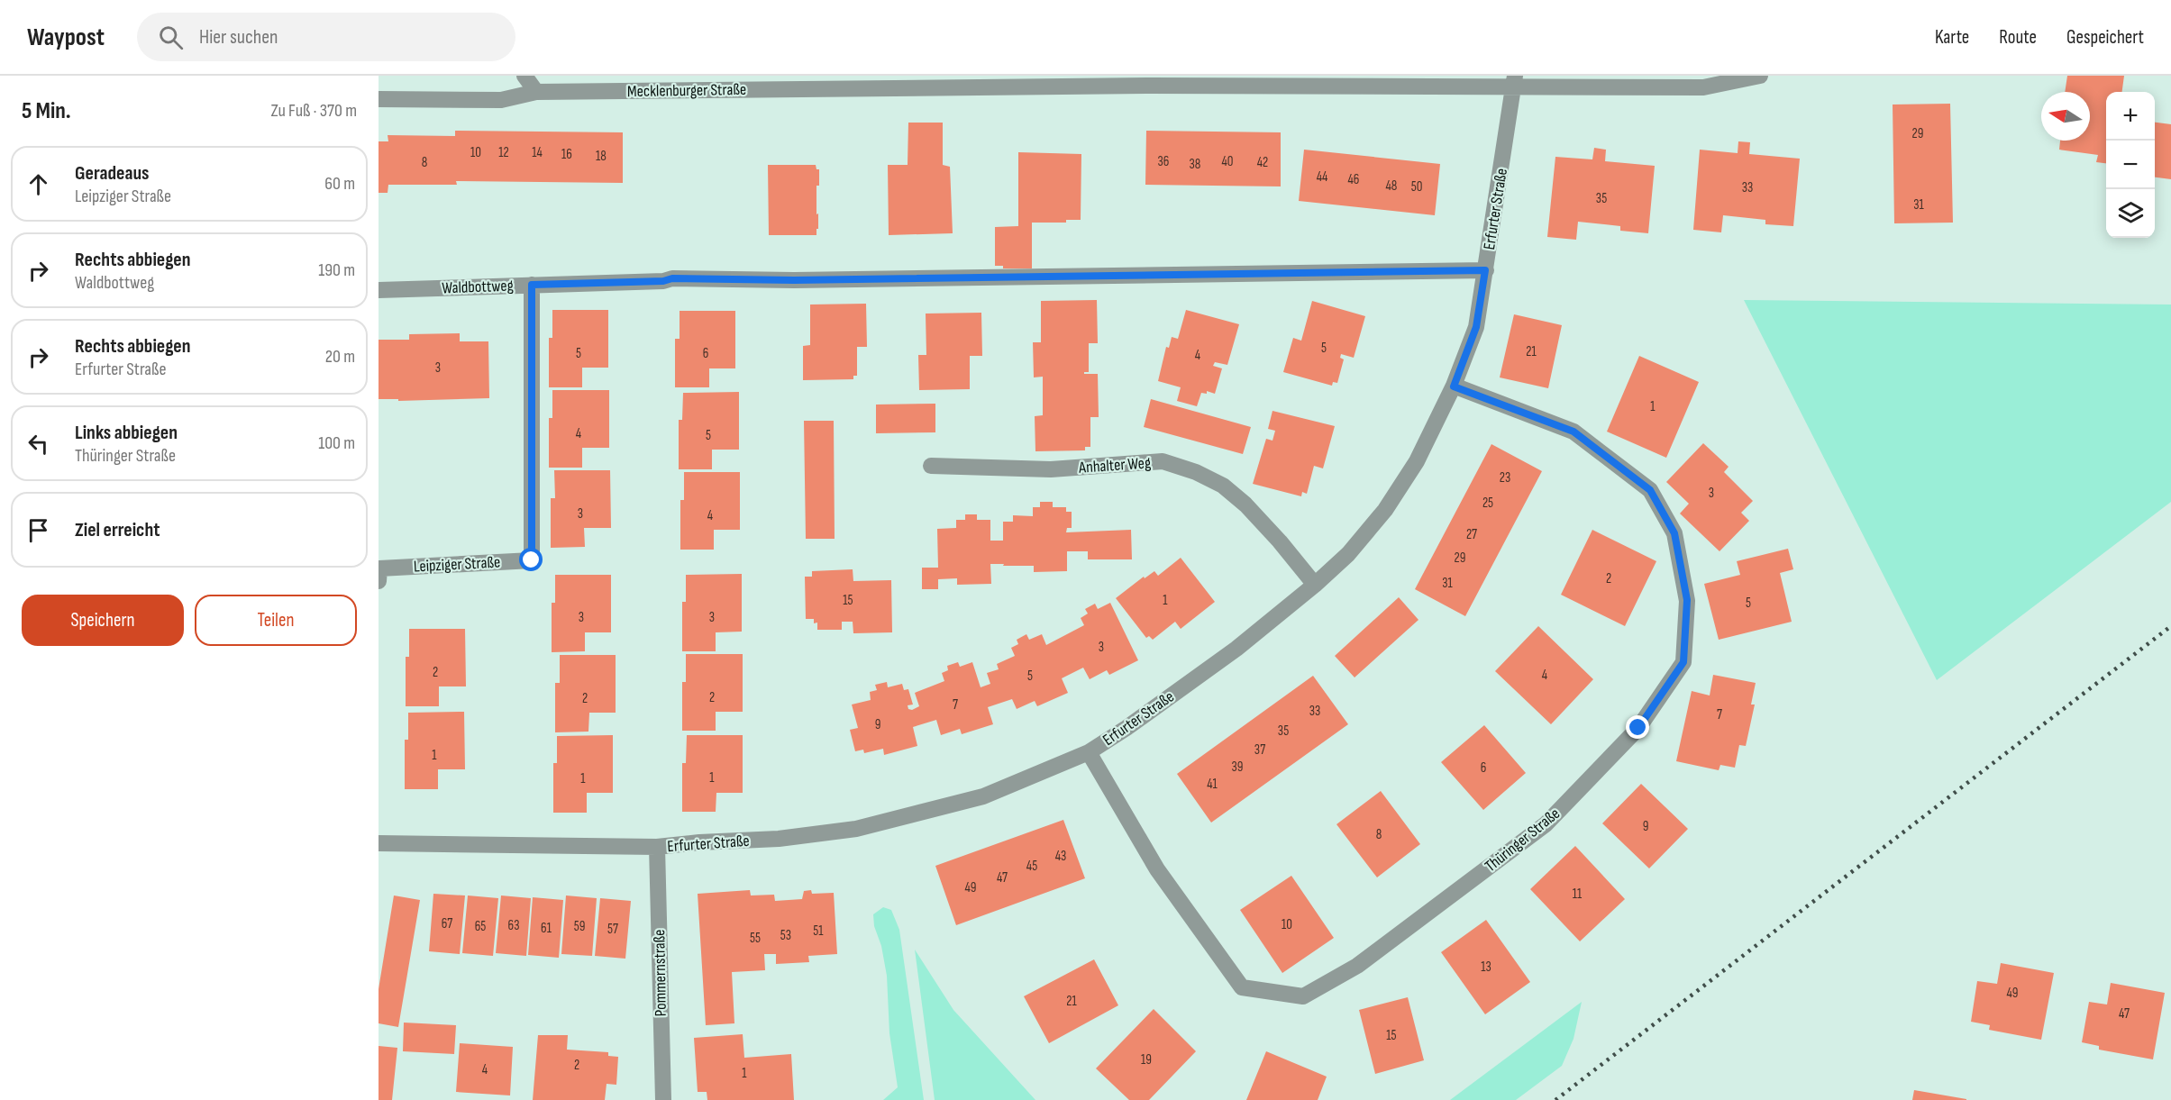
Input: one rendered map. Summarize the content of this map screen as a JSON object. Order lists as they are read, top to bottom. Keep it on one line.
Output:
{"streets":{"street":["Mecklenburger Straße","Erfurter Straße","Waldbottweg","Anhalter Weg","Leipziger Straße","Thüringer Straße","Pommernstraße"]},"crossings":[["Mecklenburger Straße","Erfurter Straße"],["Erfurter Straße","Waldbottweg"],["Erfurter Straße","Anhalter Weg"],["Erfurter Straße","Thüringer Straße"],["Erfurter Straße","Pommernstraße"],["Waldbottweg","Leipziger Straße"]],"house_numbers":["29","10","12","14","16","18","36","40","8","42","38","44","46","48","50","33","35","31","5","21","5","6","4","3","1","4","5","23","3","25","3","4","27","29","2","31","15","1","5","3","3","3","2","4","5","2","2","7","33","7","9","35","37","1","39","6","1","1","41","9","8","43","45","47","49","11","67","10","63","65","59","61","57","51","53","55","13","49","21","47","15","19","2","4","1"],"north":"left","page":{"header":"Waypost","search":"Hier suchen","nav":["Karte","Route","Gespeichert"],"heading":["5 Min.","Zu Fuß · 370 m"],"map_buttons":["+","−"],"list":[["Geradeaus","Leipziger Straße","60 m"],["Rechts abbiegen","Waldbottweg","190 m"],["Rechts abbiegen","Erfurter Straße","20 m"],["Links abbiegen","Thüringer Straße","100 m"],"Ziel erreicht"],"buttons":["Speichern","Teilen"]}}
